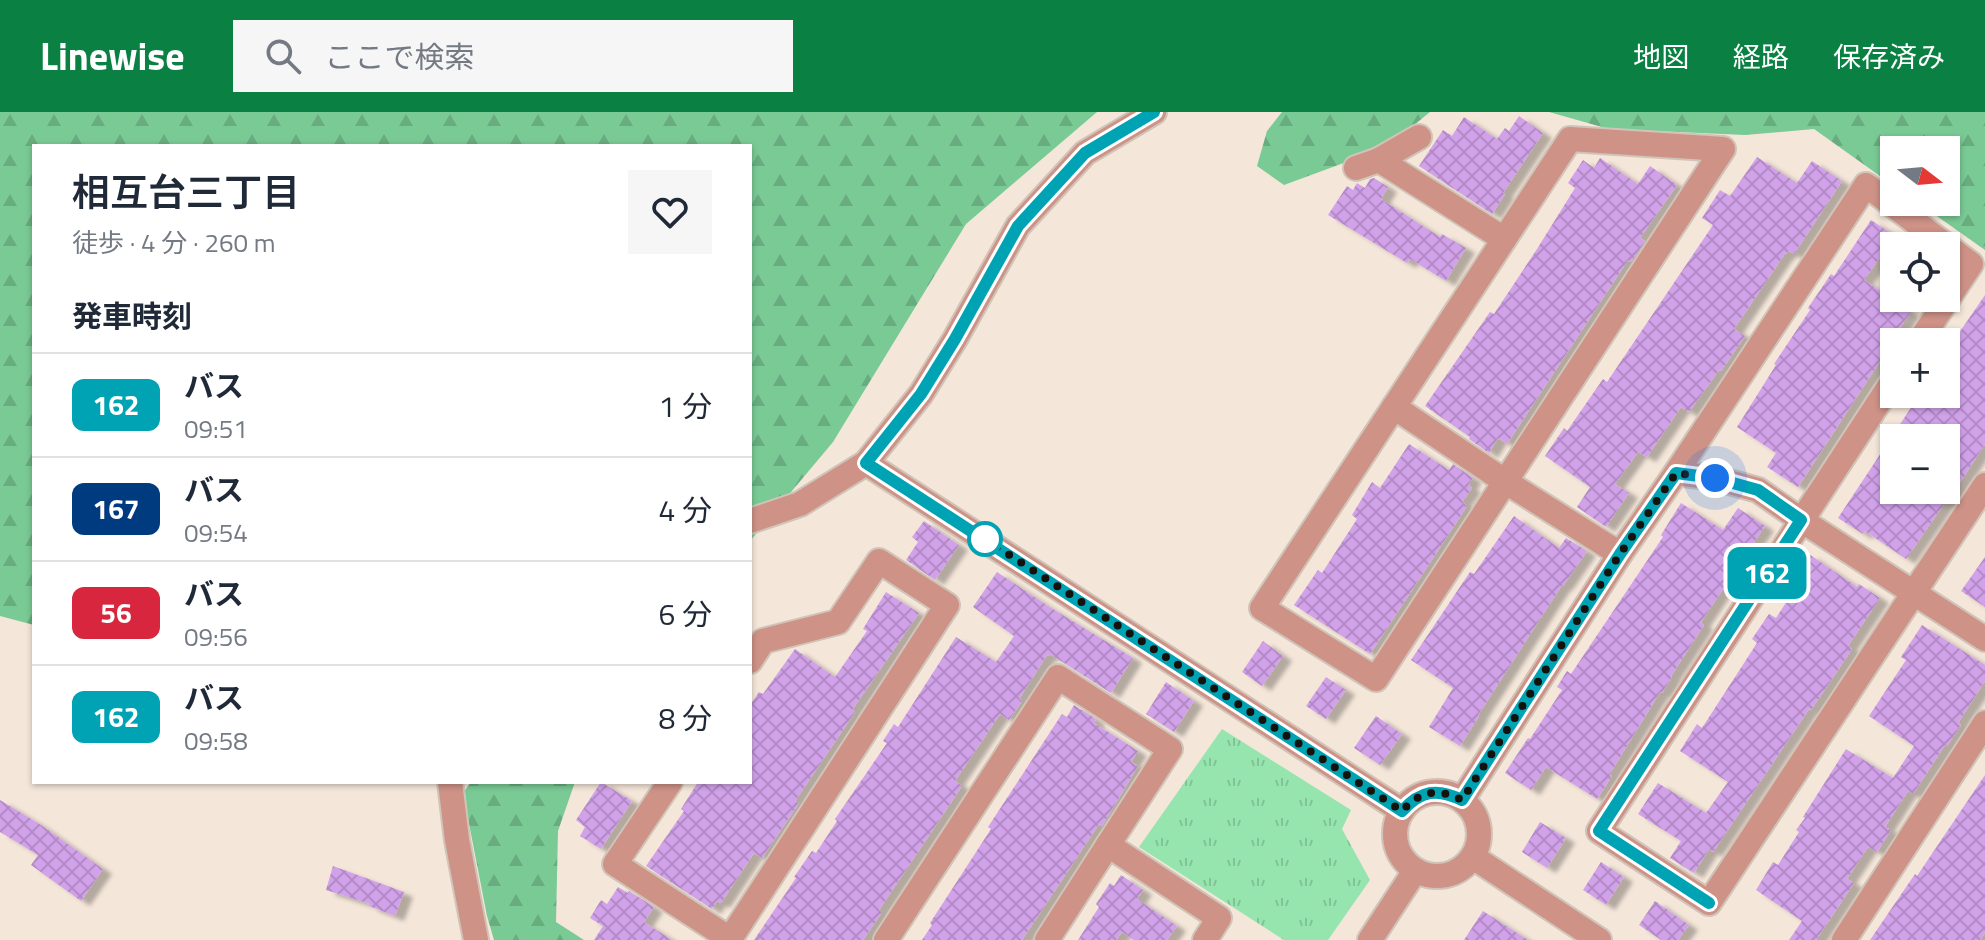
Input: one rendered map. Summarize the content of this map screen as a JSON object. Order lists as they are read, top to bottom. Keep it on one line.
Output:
{"lines":["bus line 162"],"north":"right","page":{"header":"Linewise","search":"ここで検索","nav":["地図","経路","保存済み"],"on_map":"162","map_buttons":["+","−"],"heading":[["相互台三丁目","徒歩 · 4 分 · 260 m"],"発車時刻"],"list":[{"mark":"162","name":"バス","note":"09:51","value":"1 分"},{"mark":"167","name":"バス","note":"09:54","value":"4 分"},{"mark":"56","name":"バス","note":"09:56","value":"6 分"},{"mark":"162","name":"バス","note":"09:58","value":"8 分"}]}}
